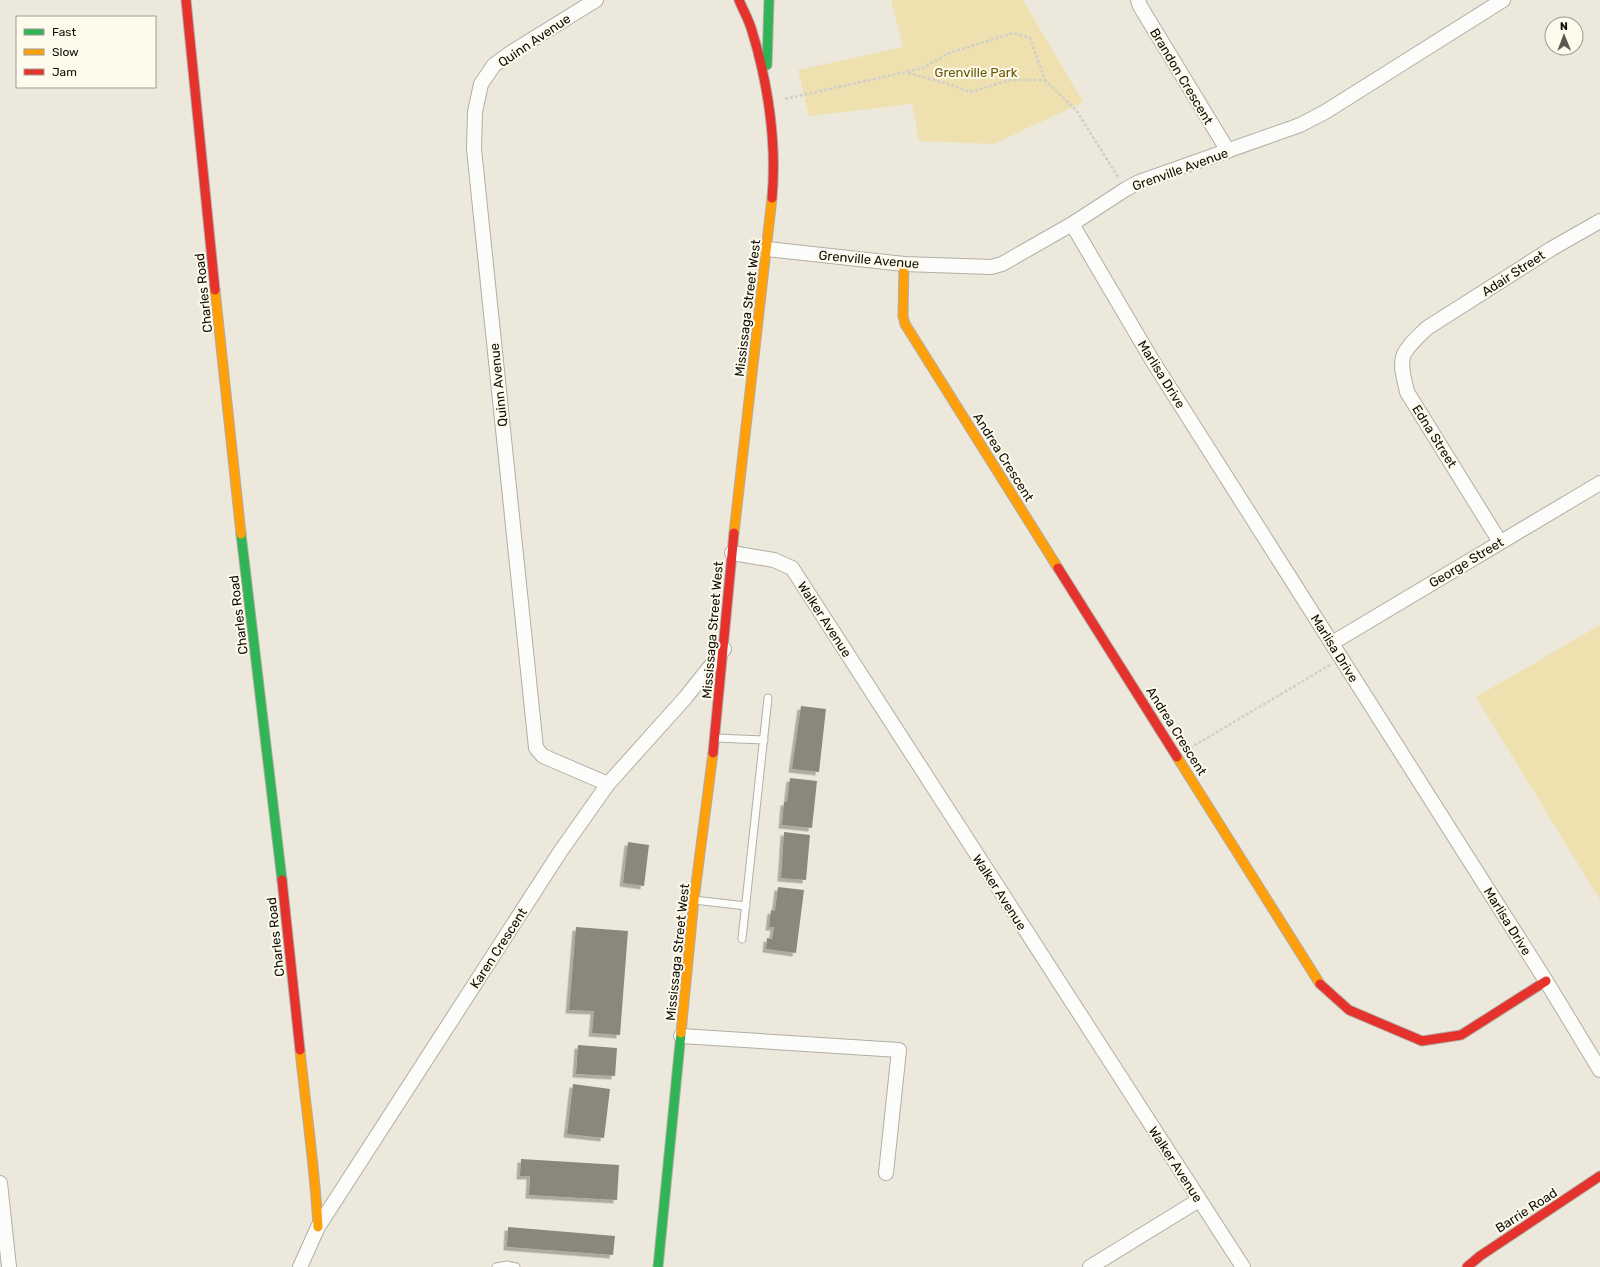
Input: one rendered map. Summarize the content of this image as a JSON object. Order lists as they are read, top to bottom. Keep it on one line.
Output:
{"streets":{"street":["Quinn Avenue","Brandon Crescent","Grenville Avenue","Adair Street","Charles Road","Mississaga Street West","Marlisa Drive","Edna Street","Andrea Crescent","George Street","Walker Avenue","Karen Crescent","Barrie Road"]},"crossings":[["Quinn Avenue","Karen Crescent"],["Brandon Crescent","Grenville Avenue"],["Grenville Avenue","Mississaga Street West"],["Grenville Avenue","Marlisa Drive"],["Grenville Avenue","Andrea Crescent"],["Adair Street","Edna Street"],["Charles Road","Karen Crescent"],["Mississaga Street West","Walker Avenue"],["Mississaga Street West","Karen Crescent"],["Marlisa Drive","Andrea Crescent"],["Marlisa Drive","George Street"],["Edna Street","George Street"]],"parks":["Grenville Park"],"legend":["Fast","Slow","Jam"],"north":"top"}
